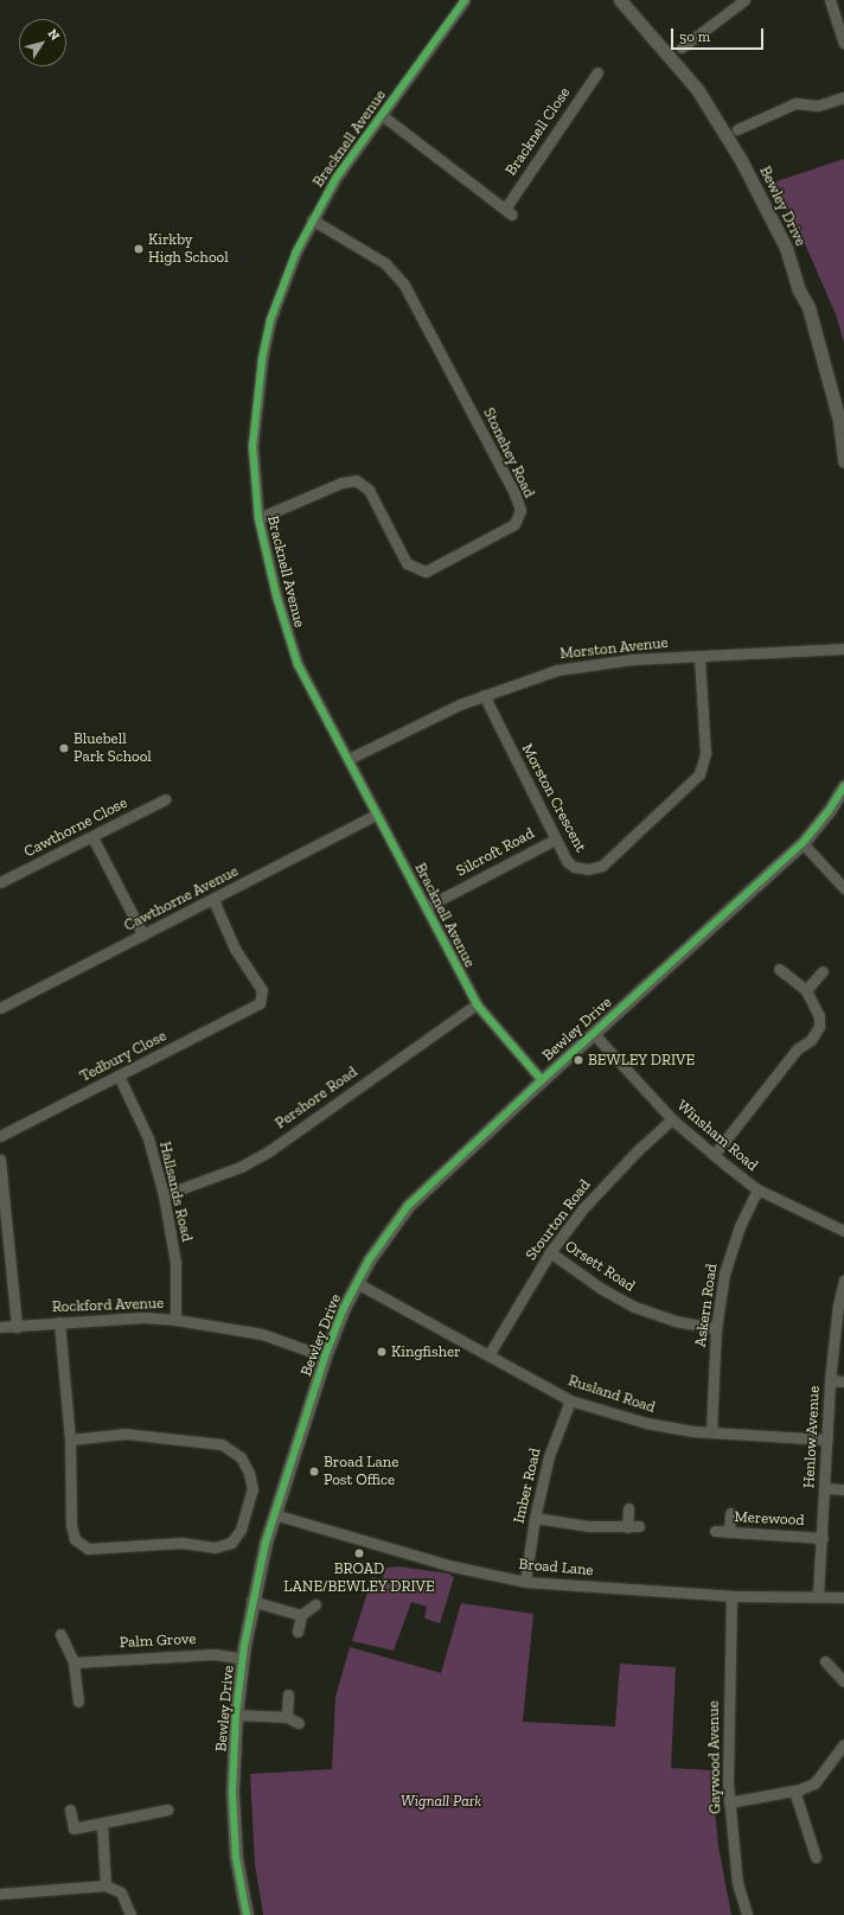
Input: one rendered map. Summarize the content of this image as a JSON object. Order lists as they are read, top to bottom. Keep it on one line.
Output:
{"streets":{"street":["Bracknell Close","Bracknell Avenue","Bewley Drive","Stonehey Road","Morston Avenue","Morston Crescent","Cawthorne Close","Silcroft Road","Cawthorne Avenue","Tedbury Close","Pershore Road","Winsham Road","Hallsands Road","Stourton Road","Orsett Road","Rockford Avenue","Askern Road","Rusland Road","Henlow Avenue","Imber Road","Merewood","Broad Lane","Palm Grove","Gaywood Avenue"]},"crossings":[["Bracknell Close","Bracknell Avenue"],["Bracknell Avenue","Bewley Drive"],["Bracknell Avenue","Stonehey Road"],["Bracknell Avenue","Morston Avenue"],["Bracknell Avenue","Silcroft Road"],["Bracknell Avenue","Cawthorne Avenue"],["Bracknell Avenue","Pershore Road"],["Bewley Drive","Winsham Road"],["Bewley Drive","Rockford Avenue"],["Bewley Drive","Rusland Road"],["Bewley Drive","Broad Lane"],["Bewley Drive","Palm Grove"],["Morston Avenue","Morston Crescent"],["Morston Crescent","Silcroft Road"],["Cawthorne Avenue","Tedbury Close"],["Tedbury Close","Hallsands Road"],["Pershore Road","Hallsands Road"],["Winsham Road","Stourton Road"],["Winsham Road","Askern Road"],["Hallsands Road","Rockford Avenue"],["Stourton Road","Orsett Road"],["Stourton Road","Rusland Road"],["Orsett Road","Askern Road"],["Askern Road","Rusland Road"],["Rusland Road","Henlow Avenue"],["Rusland Road","Imber Road"],["Henlow Avenue","Merewood"],["Henlow Avenue","Broad Lane"],["Imber Road","Broad Lane"],["Broad Lane","Gaywood Avenue"]],"parks":["Wignall Park"],"places":["Kirkby High School","Bluebell Park School","BEWLEY DRIVE","Kingfisher","Broad Lane Post Office","BROAD LANE/BEWLEY DRIVE"],"scale_bar":"50 m","north":"top right"}
